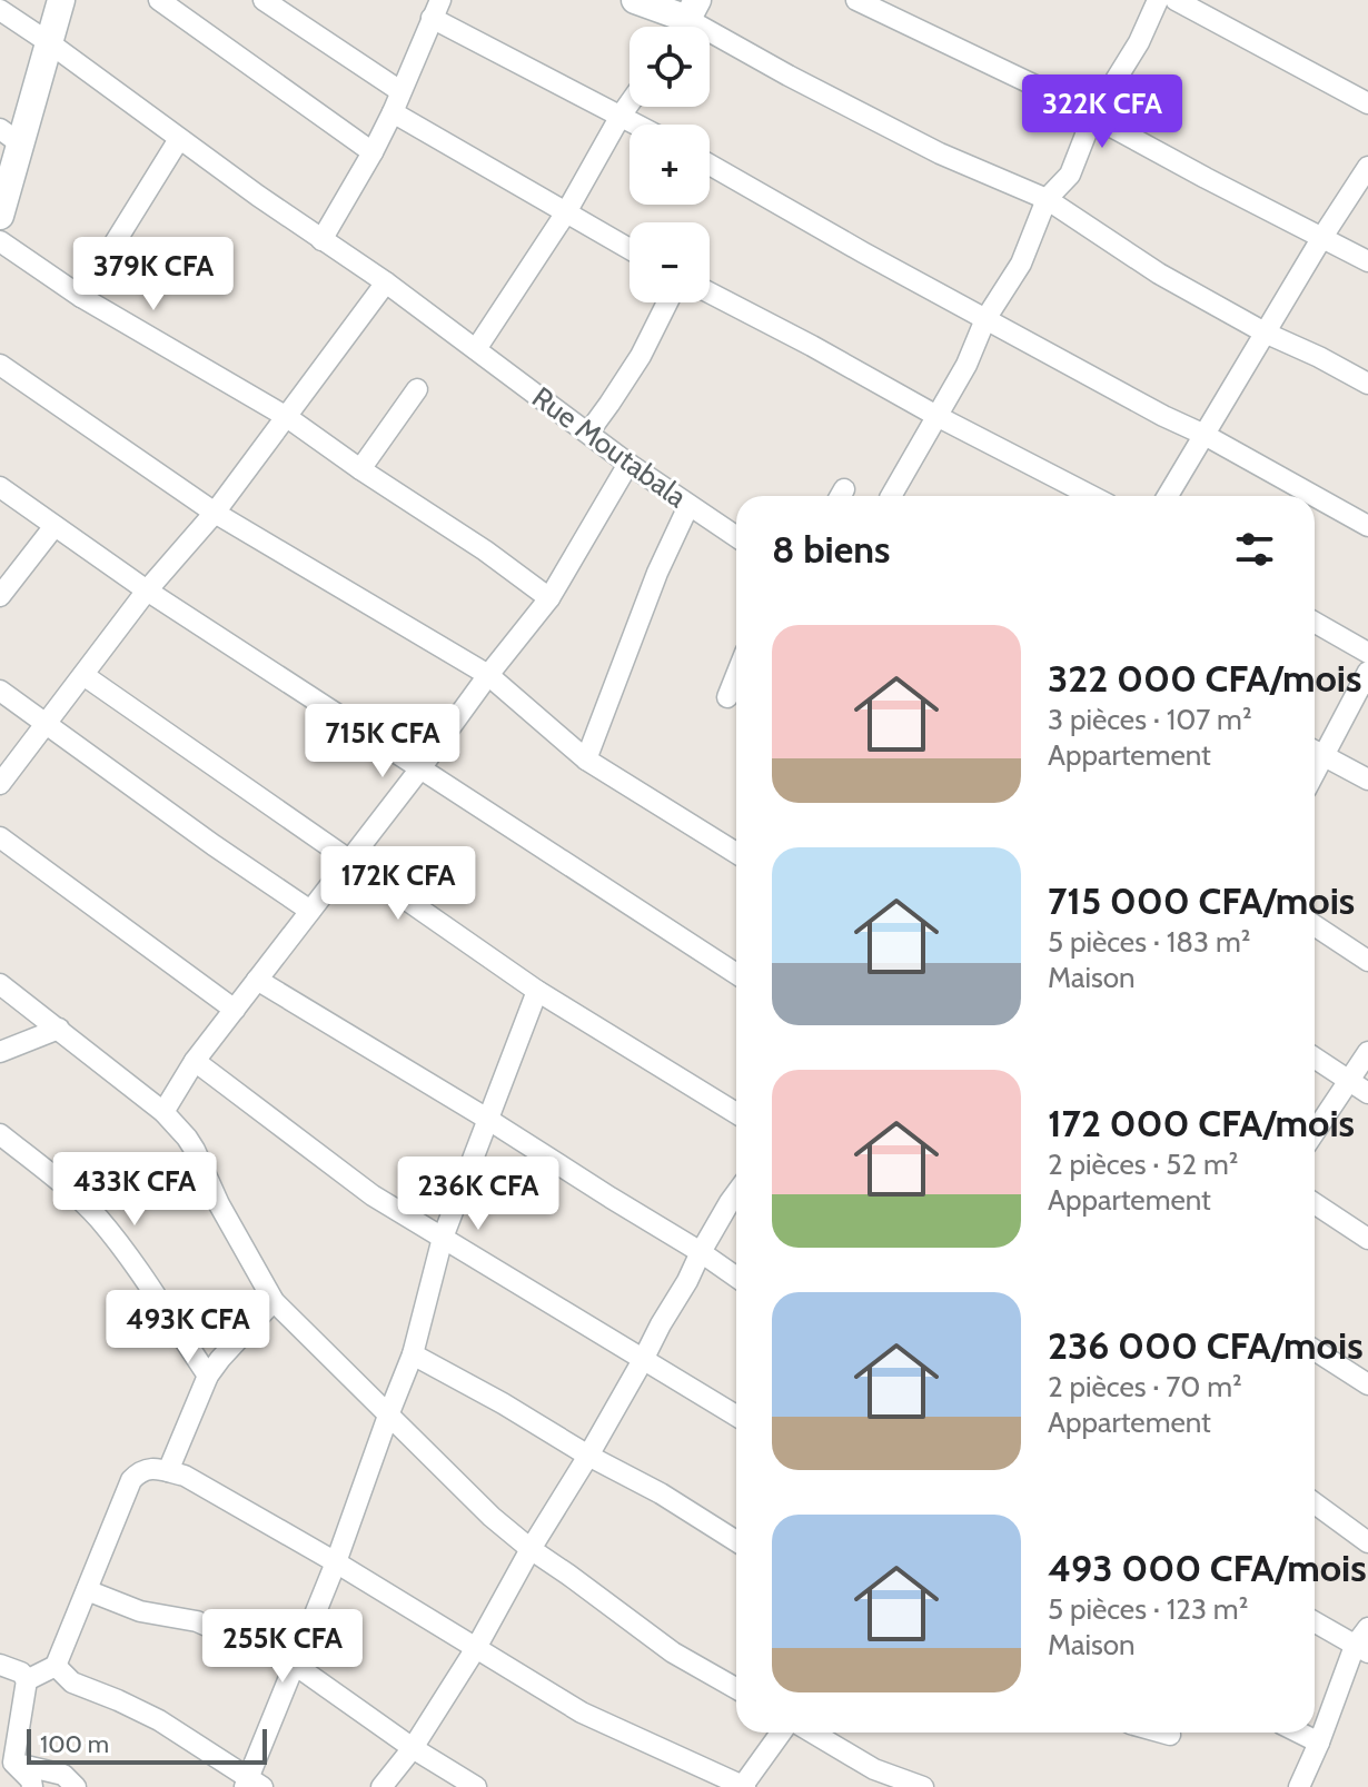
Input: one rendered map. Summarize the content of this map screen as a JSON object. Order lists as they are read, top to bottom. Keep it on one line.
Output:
{"streets":{"street":["Rue Moutabala"]},"scale_bar":"100 m","page":{"map_buttons":["+","−"],"price":["322K CFA","379K CFA","715K CFA","172K CFA","433K CFA","236K CFA","493K CFA","255K CFA"],"heading":"8 biens","list":[{"name":"322 000 CFA/mois","note":"3 pièces · 107 m² · Appartement"},{"name":"715 000 CFA/mois","note":"5 pièces · 183 m² · Maison"},{"name":"172 000 CFA/mois","note":"2 pièces · 52 m² · Appartement"},{"name":"236 000 CFA/mois","note":"2 pièces · 70 m² · Appartement"},{"name":"493 000 CFA/mois","note":"5 pièces · 123 m² · Maison"}],"scale":"100 m"}}
